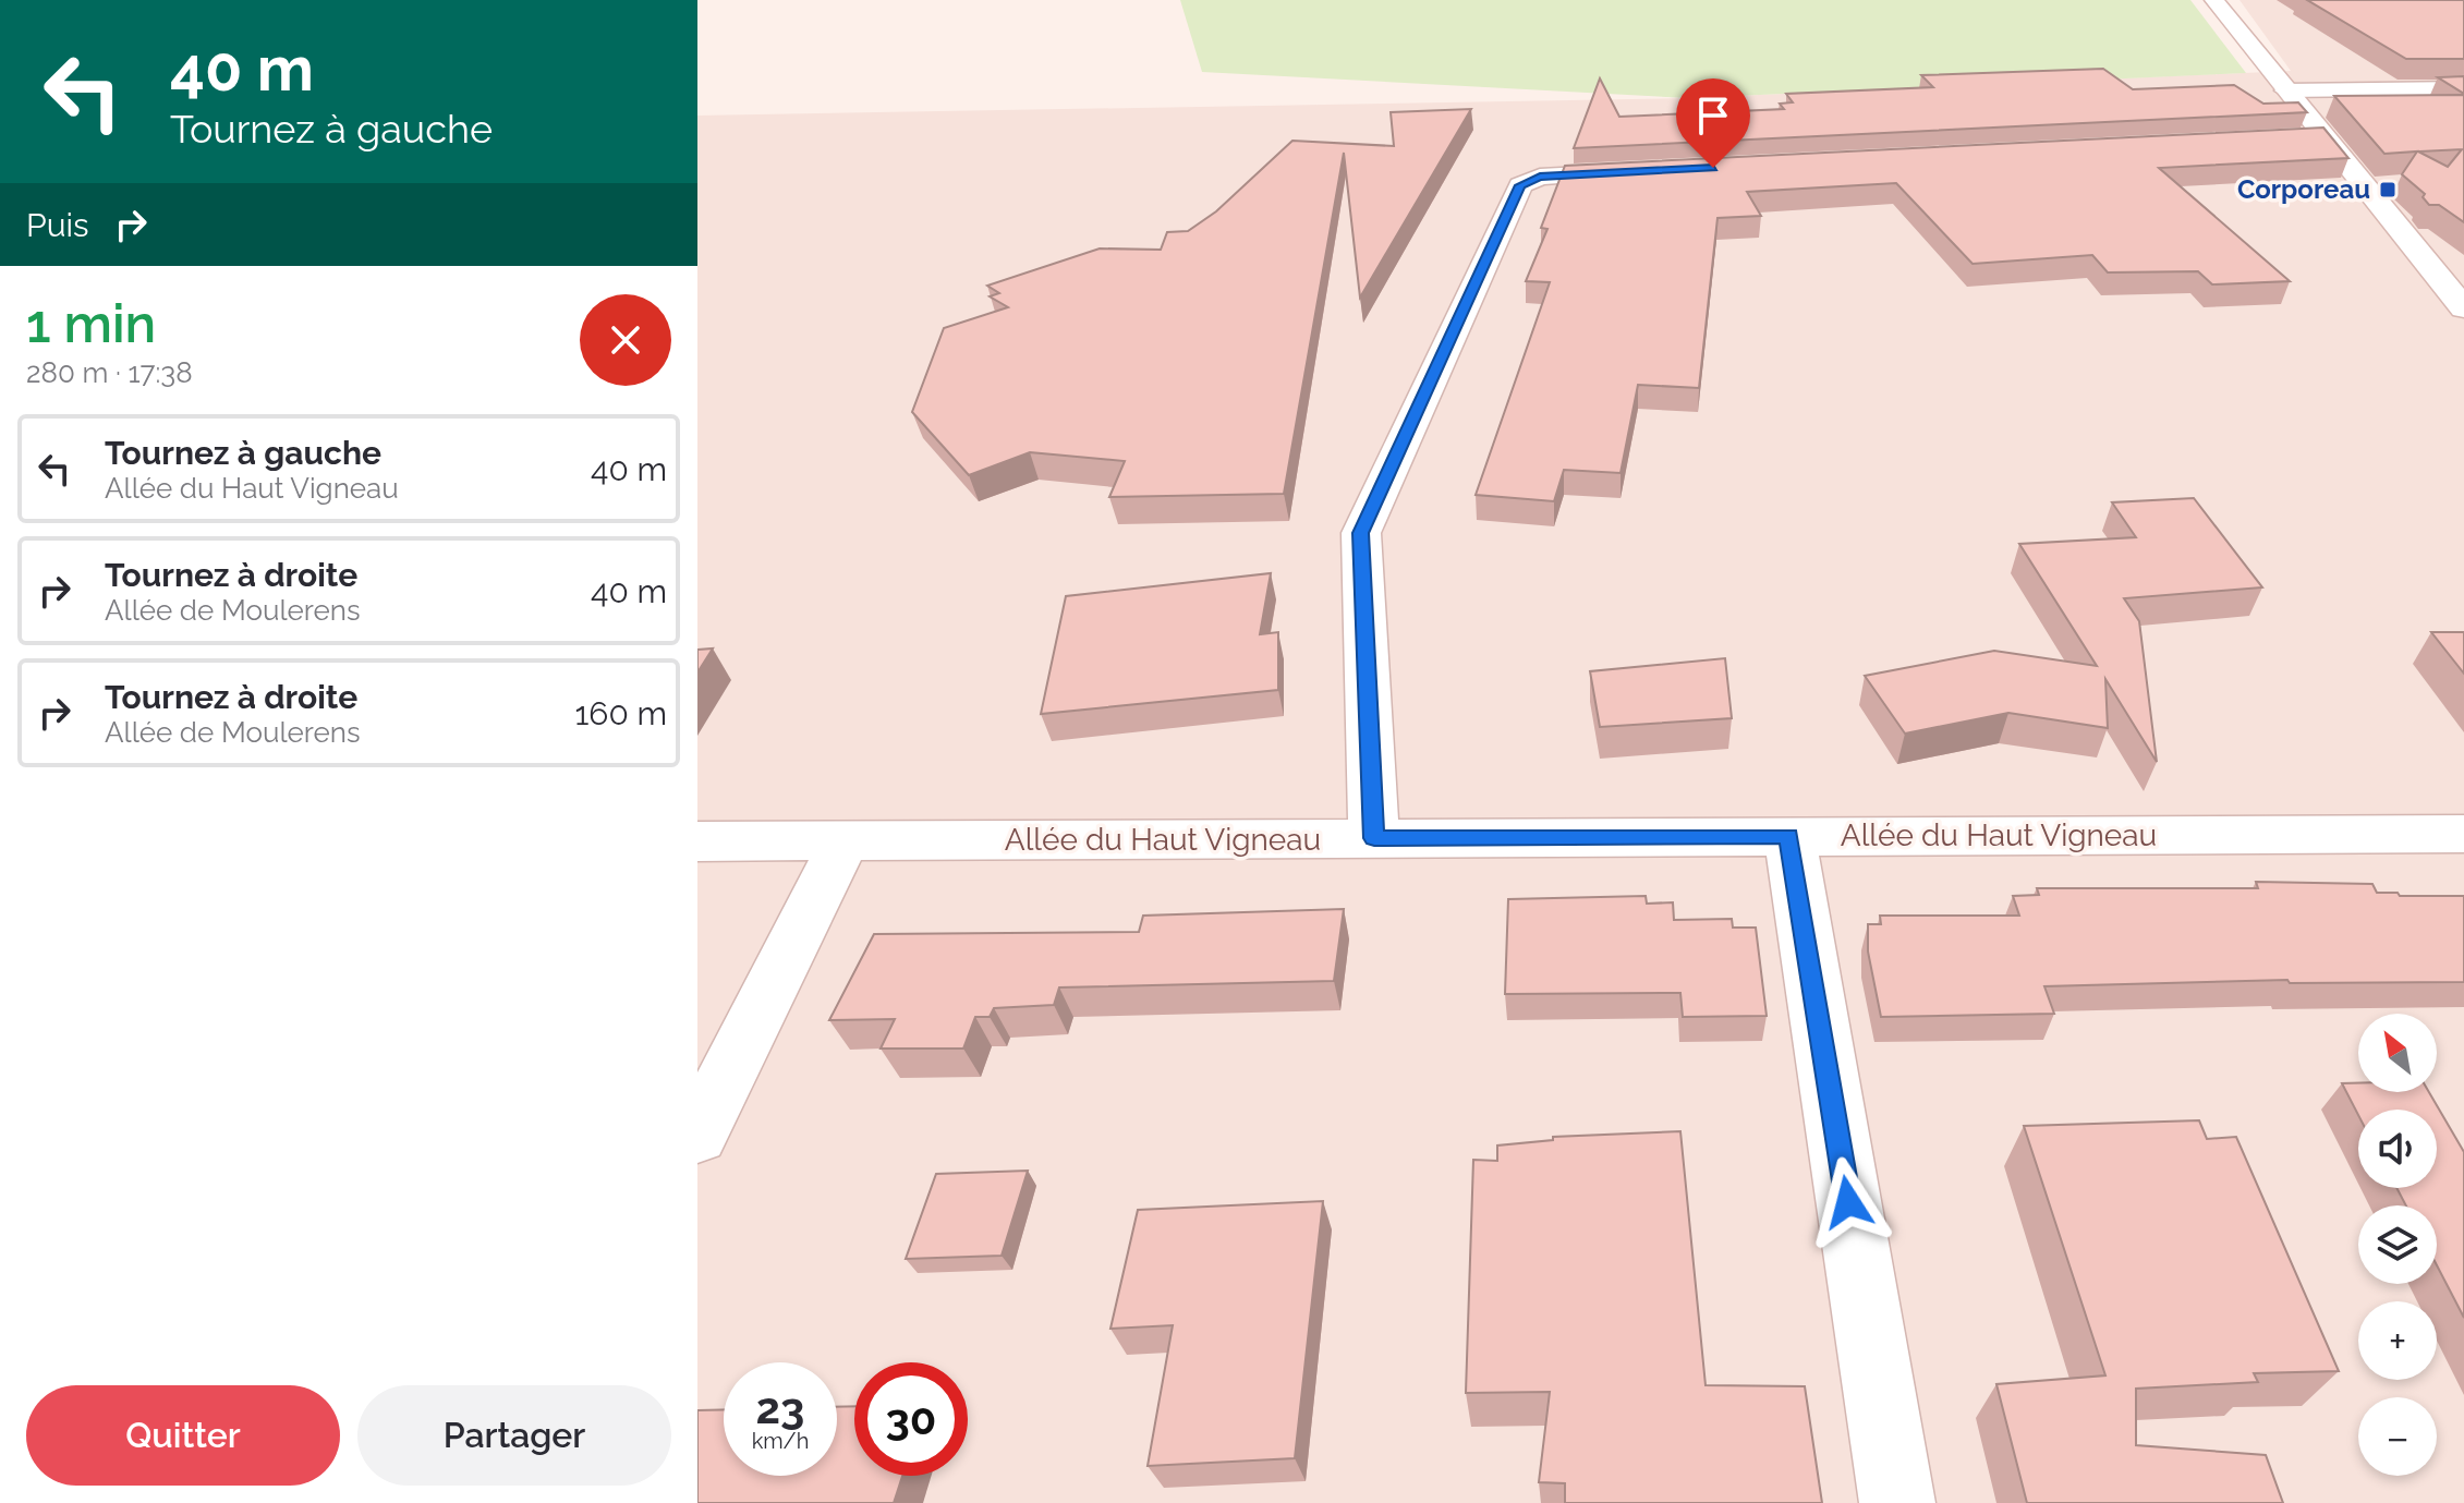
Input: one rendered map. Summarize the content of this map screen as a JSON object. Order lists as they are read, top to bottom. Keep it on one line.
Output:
{"streets":{"street":["Allée du Haut Vigneau"]},"places":{"transit":["Corporeau"]},"north":"top left","page":{"turn":["40 m","Tournez à gauche"],"then":"Puis","heading":["1 min","280 m · 17:38"],"list":[{"name":"Tournez à gauche","note":"Allée du Haut Vigneau","value":"40 m"},{"name":"Tournez à droite","note":"Allée de Moulerens","value":"40 m"},{"name":"Tournez à droite","note":"Allée de Moulerens","value":"160 m"}],"map_buttons":["+","−"],"speed":"23 km/h","limit":"30","buttons":["Quitter","Partager"]}}
